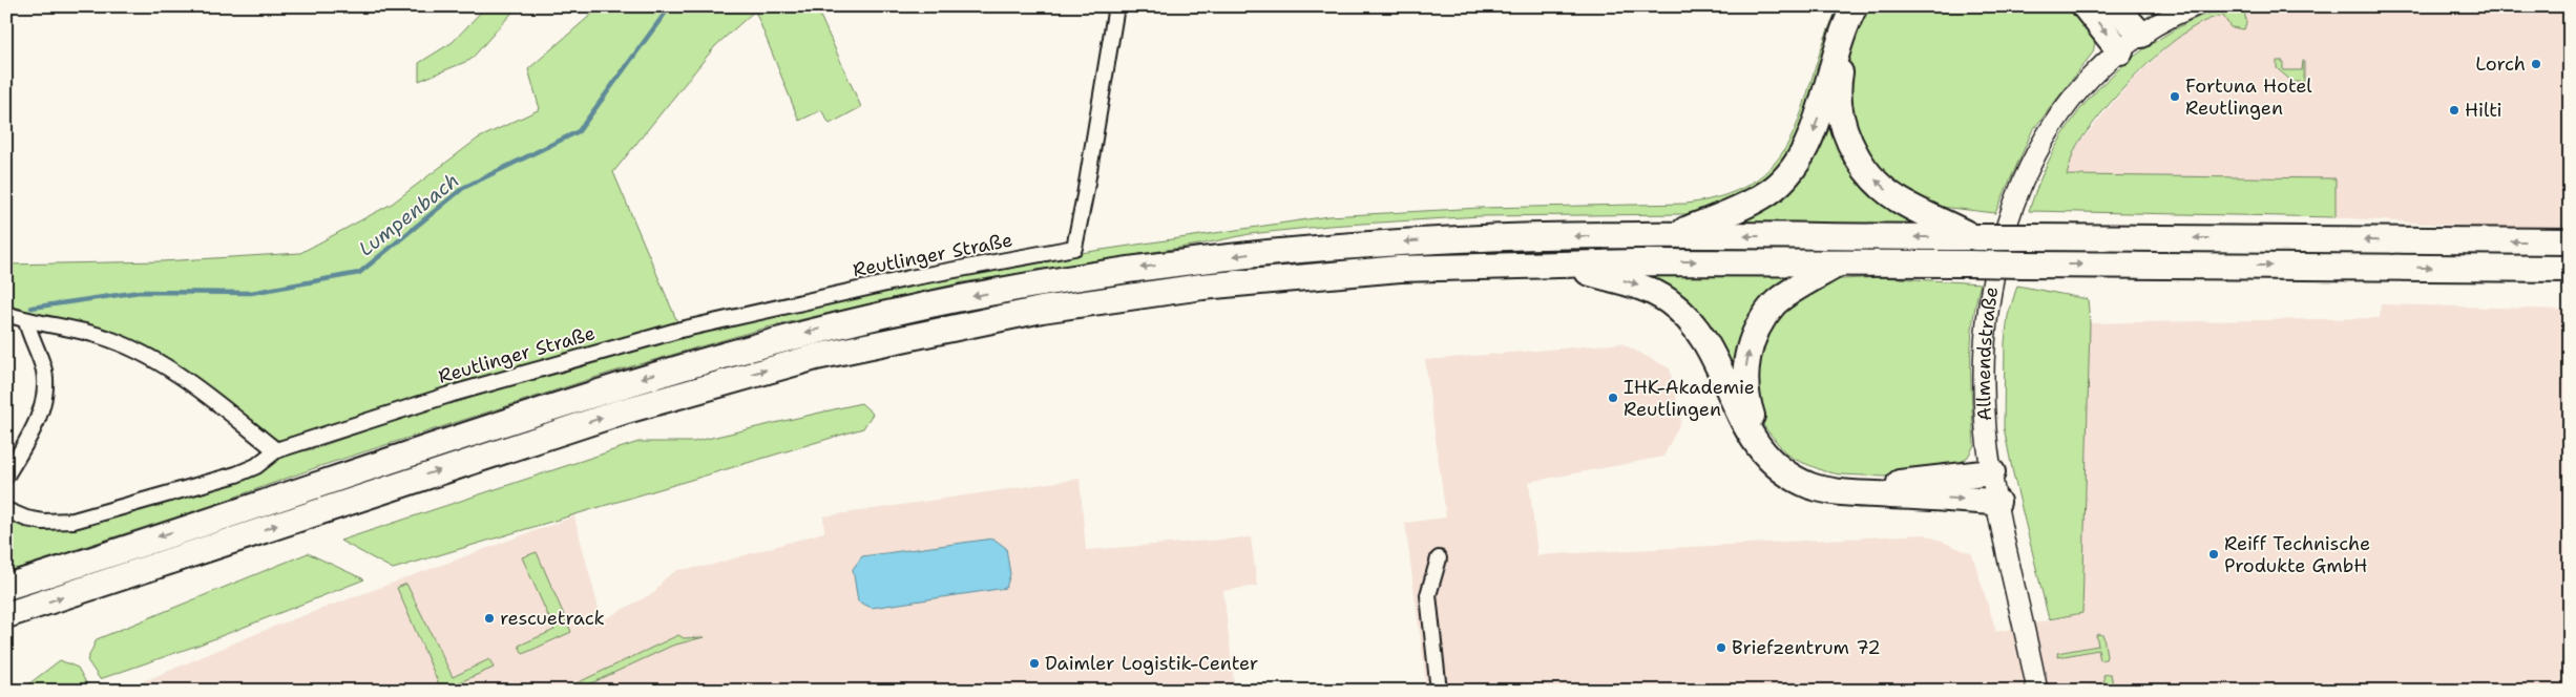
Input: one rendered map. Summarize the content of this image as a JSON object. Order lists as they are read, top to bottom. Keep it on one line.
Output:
{"streets":{"street":["Reutlinger Straße","Allmendstraße"]},"water":["Lumpenbach"],"places":["Lorch","Fortuna Hotel Reutlingen","Hilti","IHK-Akademie Reutlingen","Reiff Technische Produkte GmbH","rescuetrack","Briefzentrum 72","Daimler Logistik-Center"]}
